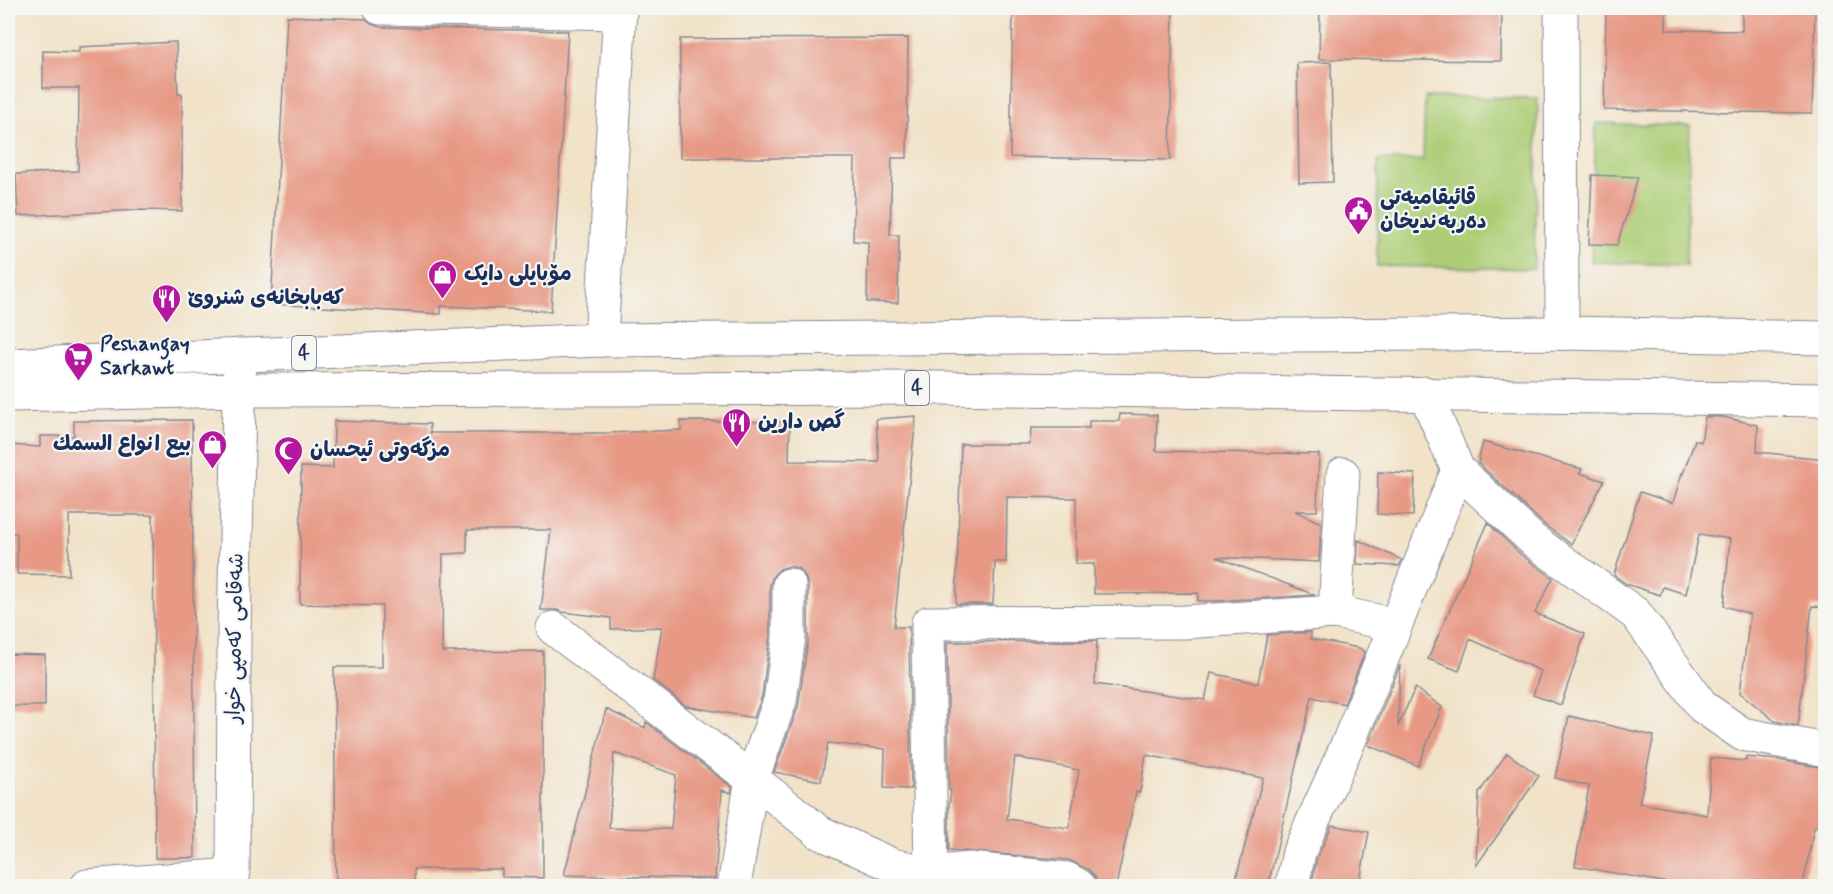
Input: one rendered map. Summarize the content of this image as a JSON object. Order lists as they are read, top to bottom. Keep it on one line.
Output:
{"streets":{"main road":["4","شەقامی کەمپی خوار"]},"crossings":[["4","شەقامی کەمپی خوار"]],"places":{"public building":["قائیقامیەتی دەربەندیخان"],"shop":["مۆبایلی دایک","بيع انواع السمك"],"restaurant":["کەبابخانەی شنروێ","گص دارین"],"supermarket":["Peshangay Sarkawt"],"mosque":["مزگەوتی ئیحسان"]}}
